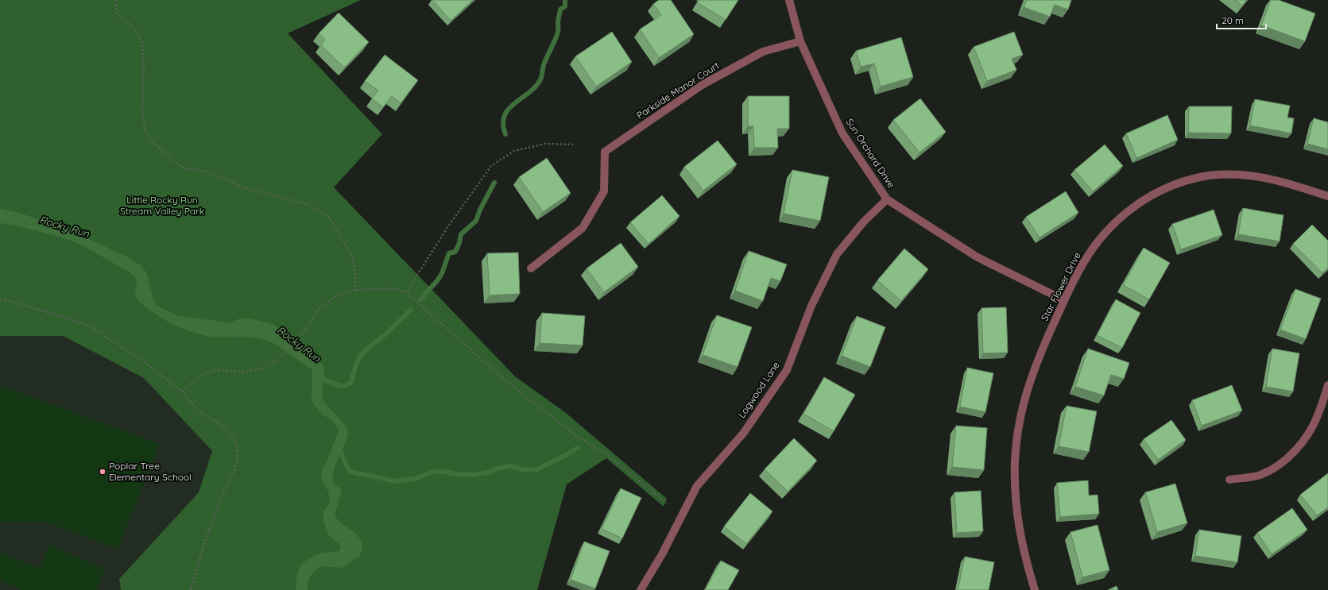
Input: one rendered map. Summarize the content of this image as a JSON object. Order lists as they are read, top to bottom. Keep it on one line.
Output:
{"streets":{"street":["Parkside Manor Court","Sun Orchard Drive","Star Flower Drive","Logwood Lane"]},"crossings":[["Parkside Manor Court","Sun Orchard Drive"],["Sun Orchard Drive","Star Flower Drive"],["Sun Orchard Drive","Logwood Lane"]],"water":["Rocky Run"],"parks":["Little Rocky Run Stream Valley Park"],"places":["Poplar Tree Elementary School"],"scale_bar":"20 m"}
